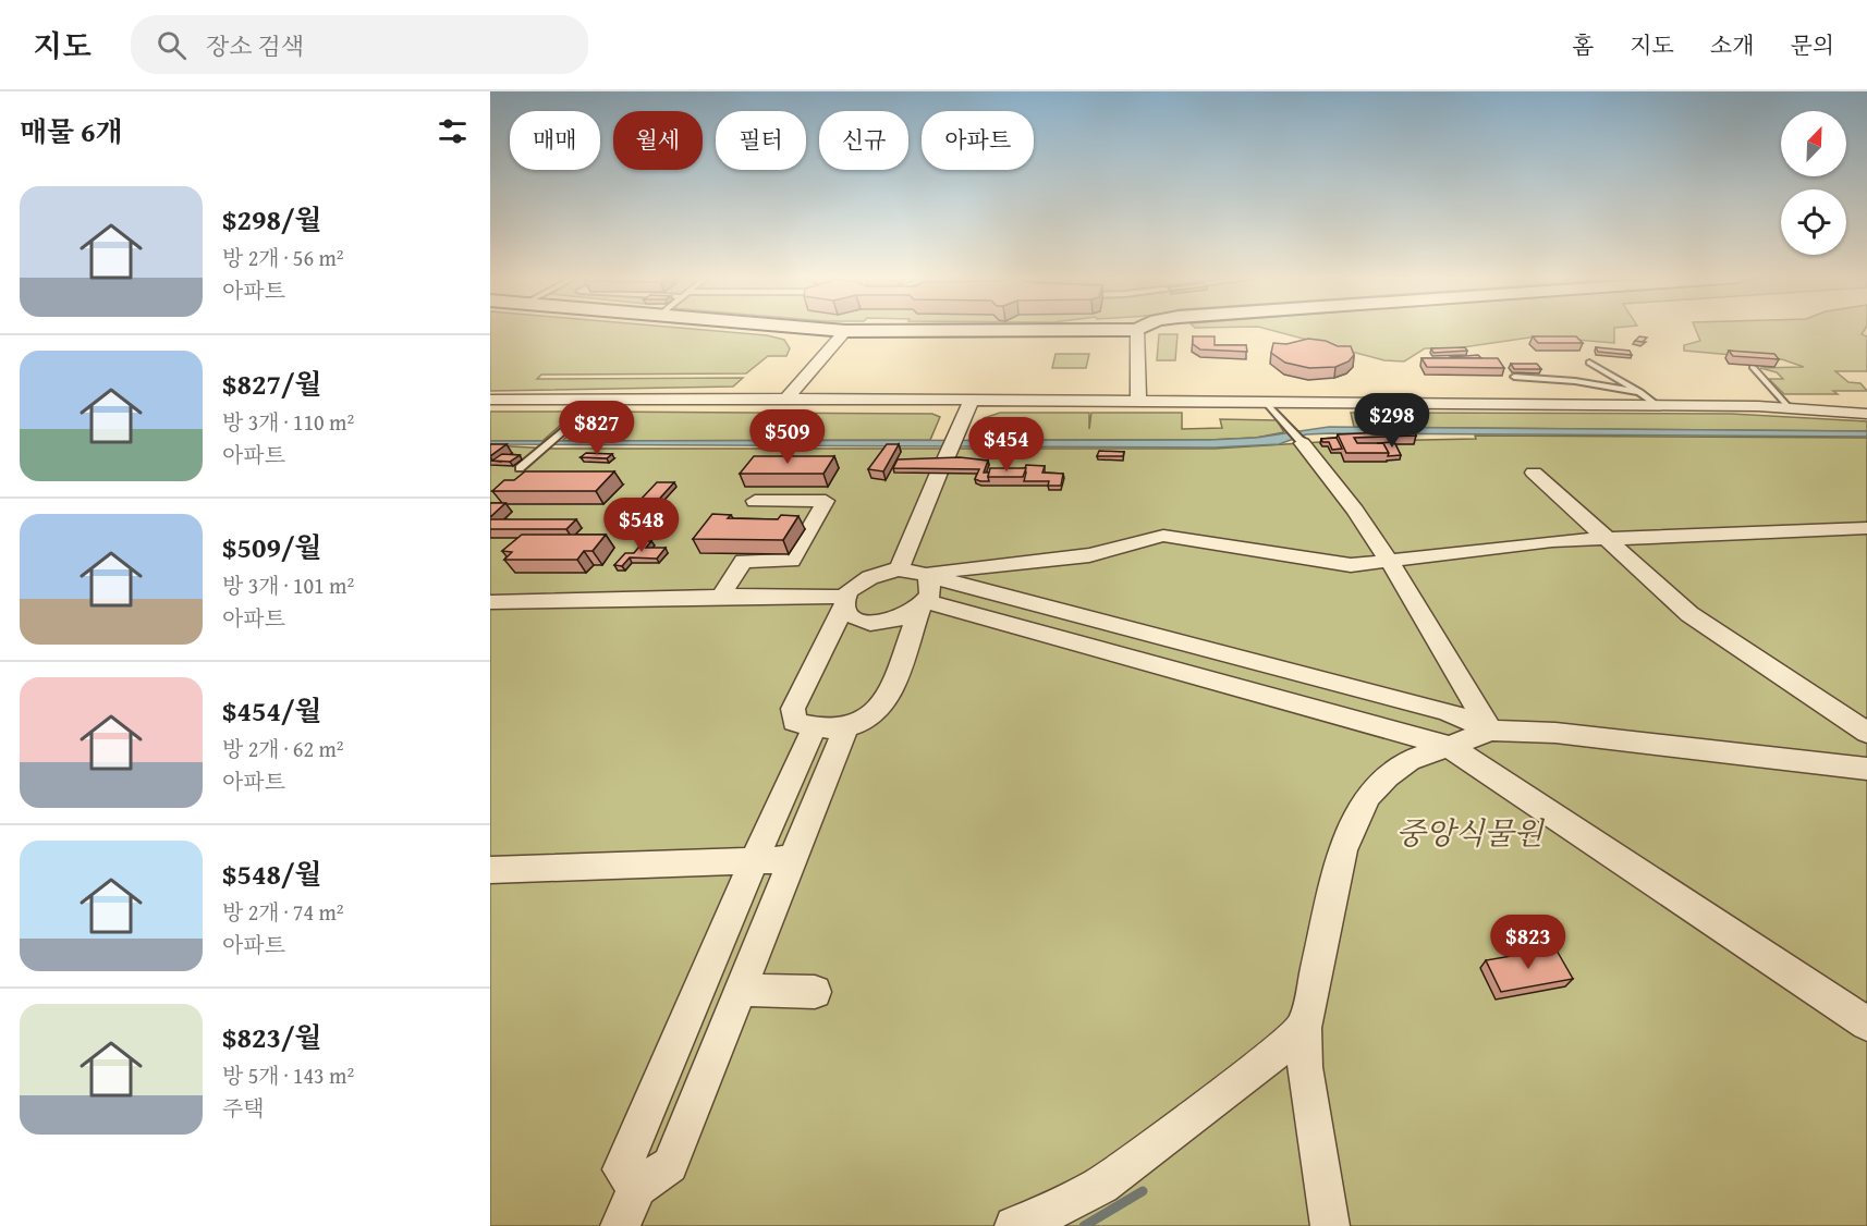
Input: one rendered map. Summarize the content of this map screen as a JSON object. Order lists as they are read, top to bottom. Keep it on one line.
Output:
{"parks":["중앙식물원"],"north":"top right","page":{"header":"지도","search":"장소 검색","nav":["홈","지도","소개","문의"],"heading":"매물 6개","chip":["매매","월세","필터","신규","아파트"],"list":[{"name":"$298/월","note":"방 2개 · 56 m² · 아파트"},{"name":"$827/월","note":"방 3개 · 110 m² · 아파트"},{"name":"$509/월","note":"방 3개 · 101 m² · 아파트"},{"name":"$454/월","note":"방 2개 · 62 m² · 아파트"},{"name":"$548/월","note":"방 2개 · 74 m² · 아파트"},{"name":"$823/월","note":"방 5개 · 143 m² · 주택"}],"price":["$298","$827","$509","$454","$548","$823"]}}
